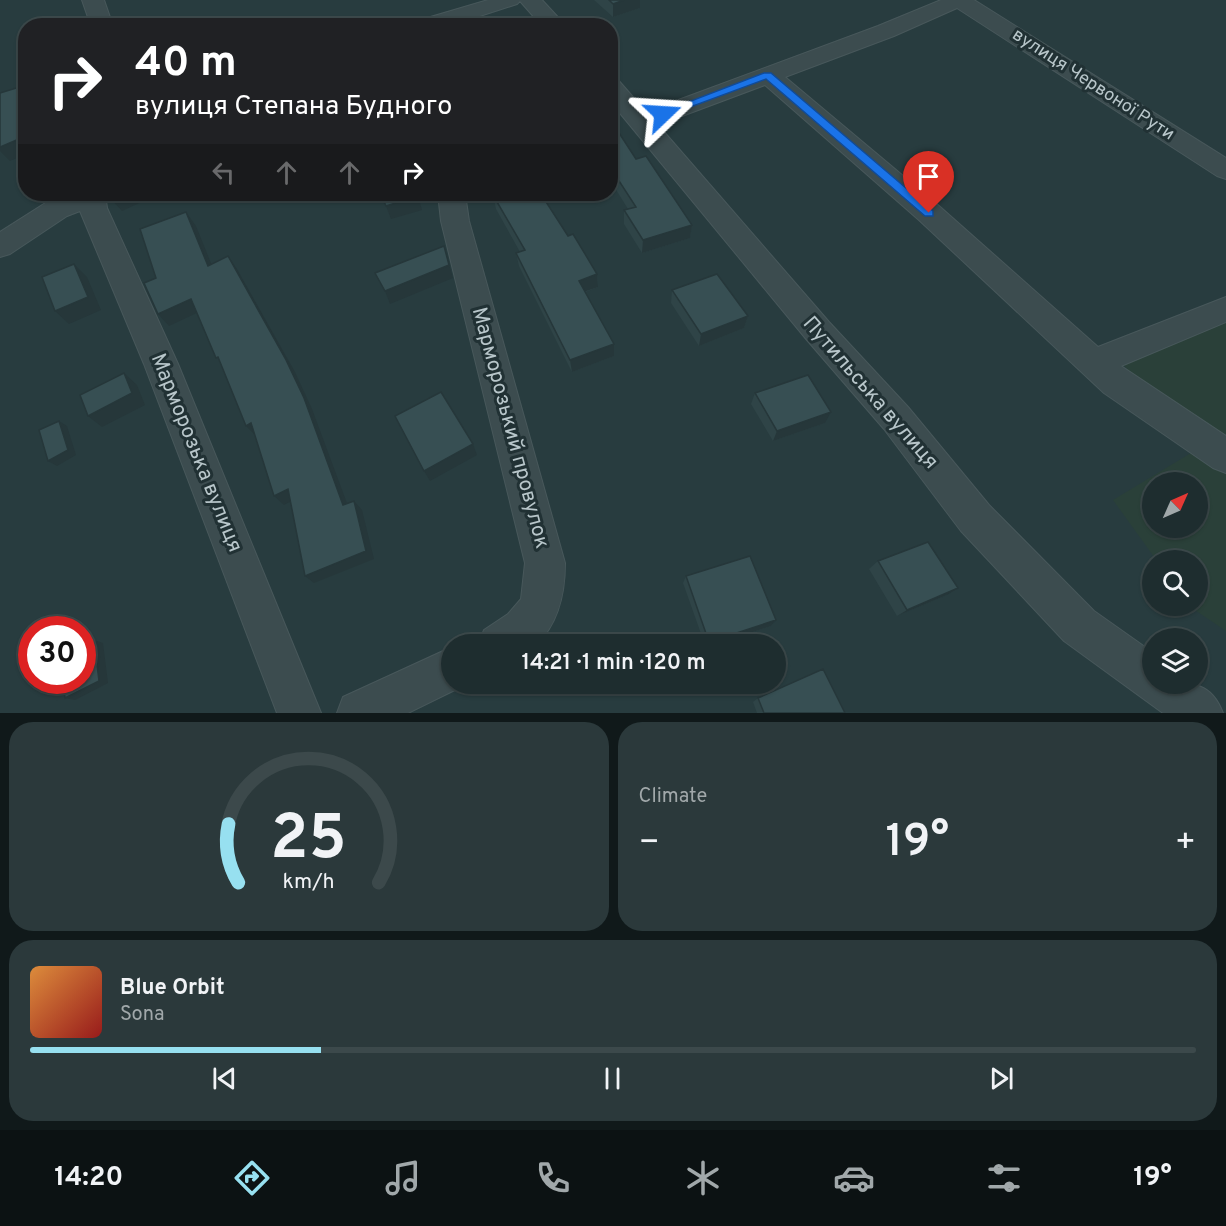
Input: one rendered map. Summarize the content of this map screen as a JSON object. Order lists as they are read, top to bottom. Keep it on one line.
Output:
{"streets":{"street":["вулиця Червоної Рути","Путильська вулиця","Марморозький провулок","Марморозька вулиця"]},"north":"top right","page":{"turn":["40 m","вулиця Степана Будного"],"limit":"30","trip":"14:21 · 1 min · 120 m","tile":"Climate","heat":["−","19°","+"],"song":["Blue Orbit","Sona"],"tabs":["14:20","19°"],"gauge":["25","km/h"]}}
